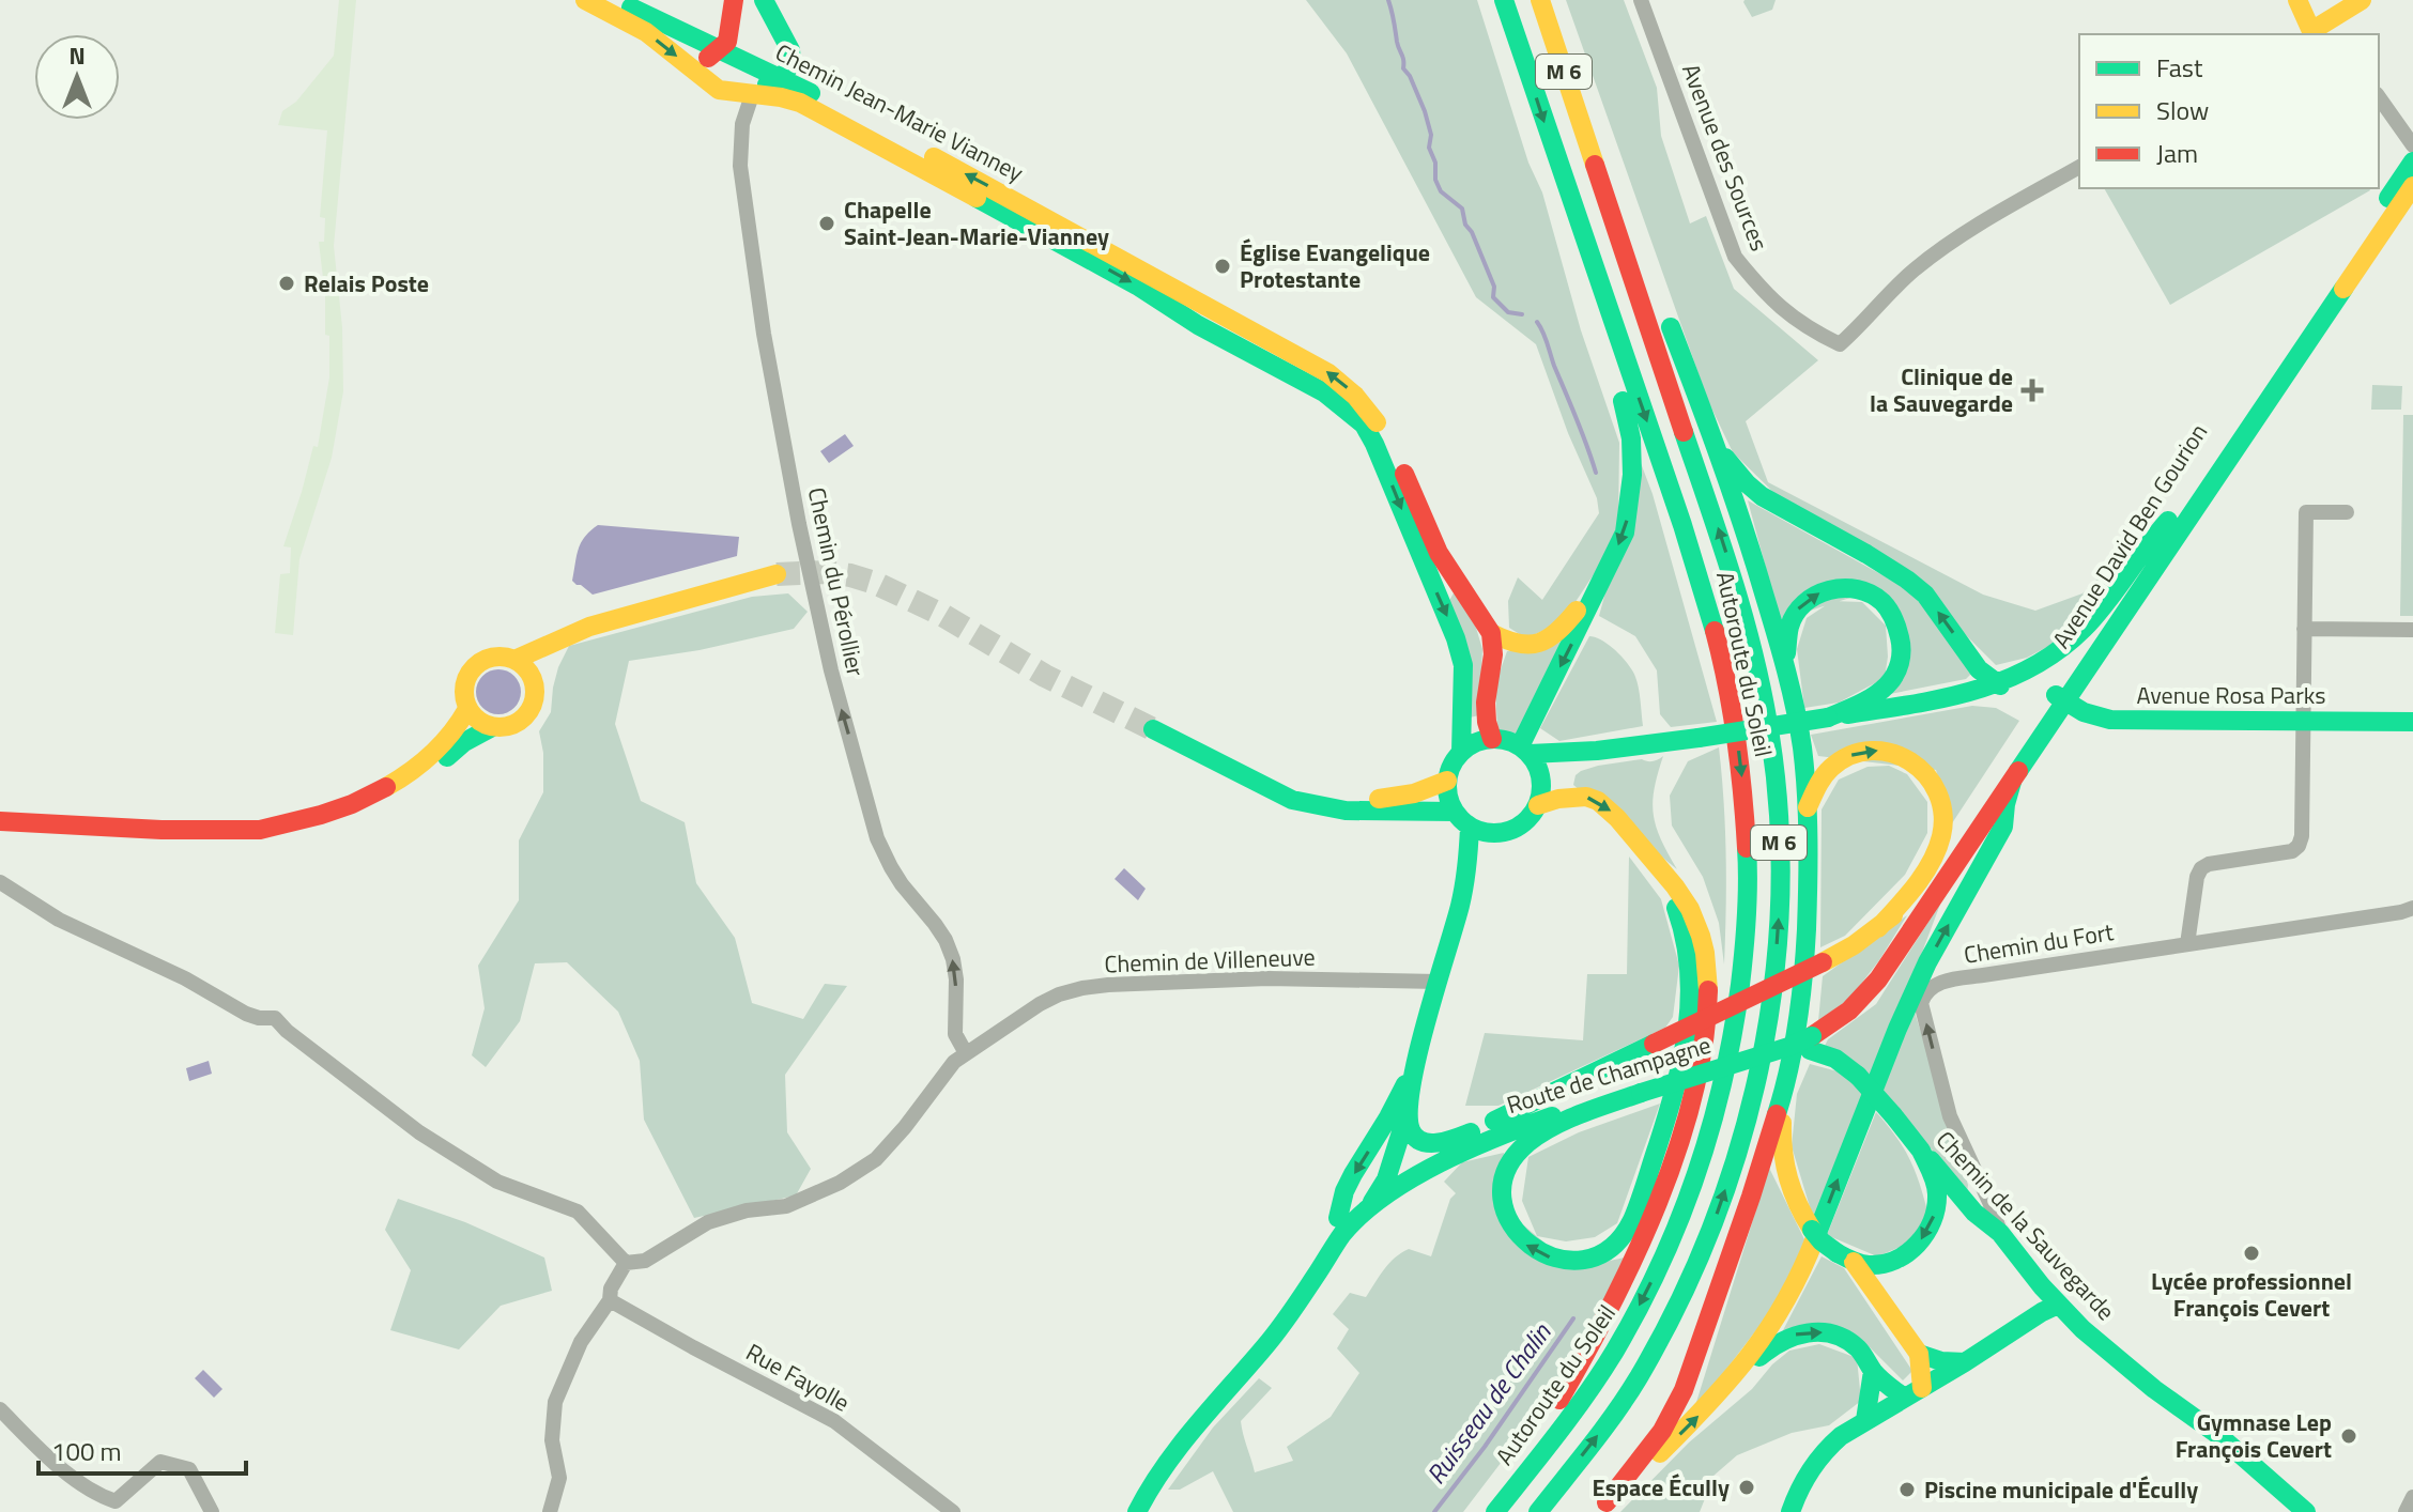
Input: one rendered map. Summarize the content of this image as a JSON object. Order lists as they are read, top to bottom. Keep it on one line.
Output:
{"streets":{"main road":["M 6","Chemin Jean-Marie Vianney","Avenue David Ben Gourion","Autoroute du Soleil","Avenue Rosa Parks","Route de Champagne","Chemin de la Sauvegarde"],"street":["Avenue des Sources","Chemin du Pérollier","Chemin du Fort","Chemin de Villeneuve","Rue Fayolle"]},"crossings":[["Chemin Jean-Marie Vianney","Chemin du Pérollier"],["Avenue David Ben Gourion","Avenue Rosa Parks"],["Avenue David Ben Gourion","Route de Champagne"],["Avenue David Ben Gourion","Chemin de la Sauvegarde"],["Chemin du Pérollier","Chemin de Villeneuve"],["Chemin du Fort","Chemin de la Sauvegarde"],["Route de Champagne","Chemin de la Sauvegarde"]],"one_way":["Chemin du Pérollier"],"water":["Ruisseau de Chalin"],"places":{"other":["Chapelle Saint-Jean-Marie-Vianney","Église Evangelique Protestante","Relais Poste","Lycée professionnel François Cevert","Gymnase Lep François Cevert","Espace Écully","Piscine municipale d'Écully"],"health":["Clinique de la Sauvegarde"]},"legend":["Fast","Slow","Jam"],"scale_bar":"100 m","north":"top"}
